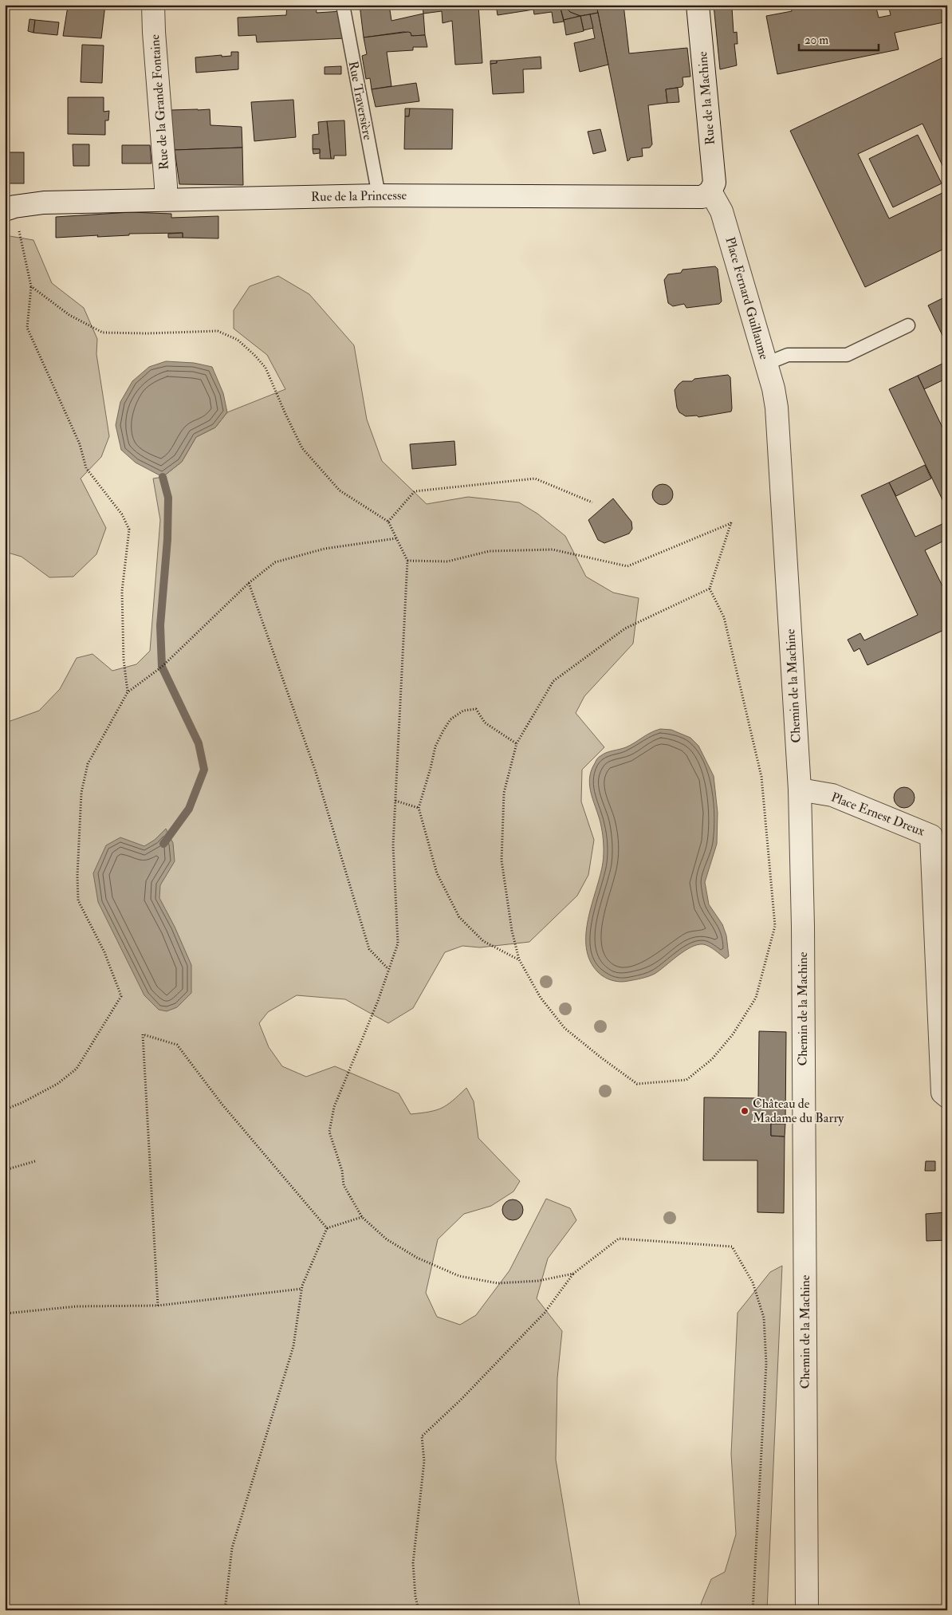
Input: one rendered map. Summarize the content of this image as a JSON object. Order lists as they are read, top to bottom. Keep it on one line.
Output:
{"streets":{"street":["Rue de la Machine","Rue de la Grande Fontaine","Rue de la Princesse","Place Fernard Guillaume","Chemin de la Machine","Place Ernest Dreux"],"lane":["Rue Traversière"]},"crossings":[["Rue de la Machine","Rue de la Princesse"],["Rue de la Machine","Place Fernard Guillaume"],["Rue Traversière","Rue de la Princesse"],["Rue de la Grande Fontaine","Rue de la Princesse"],["Rue de la Princesse","Place Fernard Guillaume"],["Place Fernard Guillaume","Chemin de la Machine"],["Chemin de la Machine","Place Ernest Dreux"]],"places":["Château de Madame du Barry"],"scale_bar":"20 m"}
